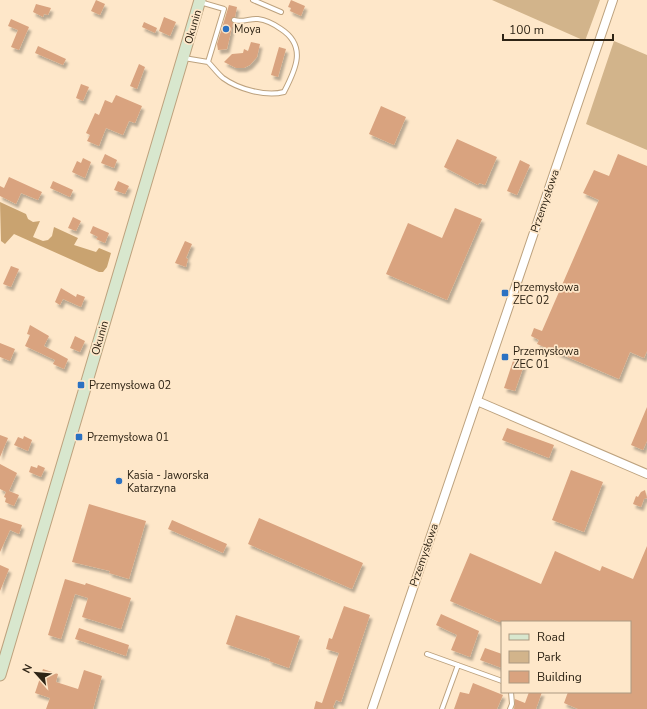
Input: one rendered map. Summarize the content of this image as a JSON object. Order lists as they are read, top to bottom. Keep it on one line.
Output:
{"streets":{"main road":["Okunin"],"street":["Przemysłowa"]},"places":{"other":["Moya","Kasia - Jaworska Katarzyna"],"transit":["Przemysłowa ZEC 02","Przemysłowa ZEC 01","Przemysłowa 02","Przemysłowa 01"]},"legend":["Road","Park","Building"],"scale_bar":"100 m","north":"top left"}
